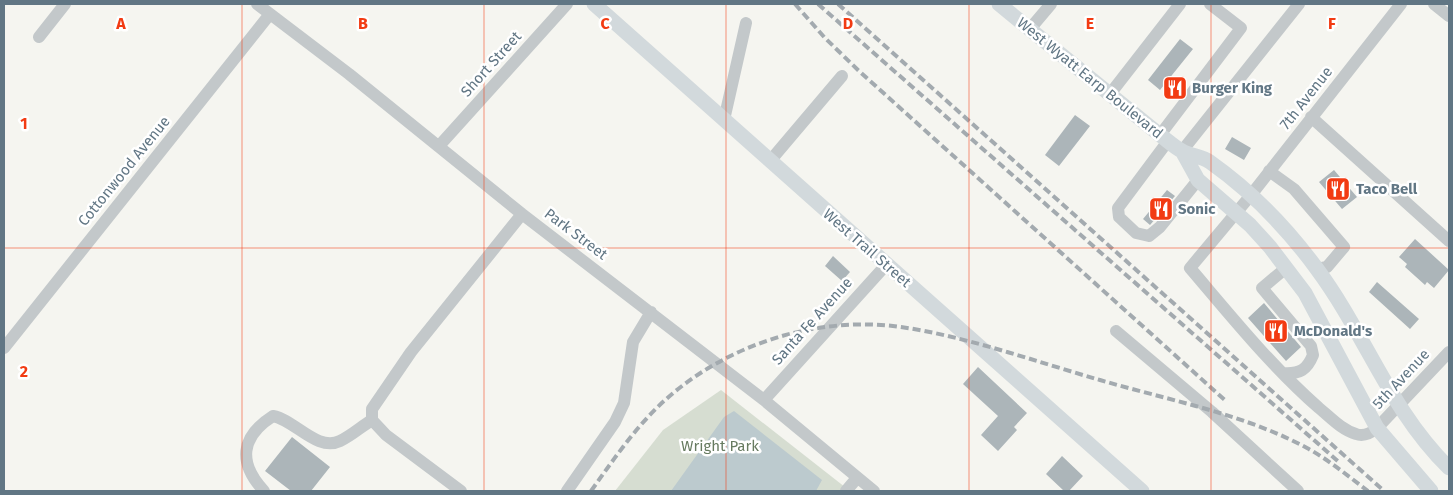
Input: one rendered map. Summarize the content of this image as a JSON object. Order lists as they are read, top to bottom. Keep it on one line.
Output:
{"streets":{"main road":["West Wyatt Earp Boulevard","West Trail Street"],"street":["Short Street","7th Avenue","Cottonwood Avenue","Park Street","Santa Fe Avenue","5th Avenue"]},"crossings":[["Short Street","Park Street"],["West Wyatt Earp Boulevard","7th Avenue"],["West Wyatt Earp Boulevard","5th Avenue"],["Cottonwood Avenue","Park Street"],["Park Street","Santa Fe Avenue"],["West Trail Street","Santa Fe Avenue"]],"parks":["Wright Park"],"places":{"restaurant":["Burger King","Taco Bell","Sonic","McDonald's"]},"grid":{"columns":["A","B","C","D","E","F"],"rows":["1","2"]}}
